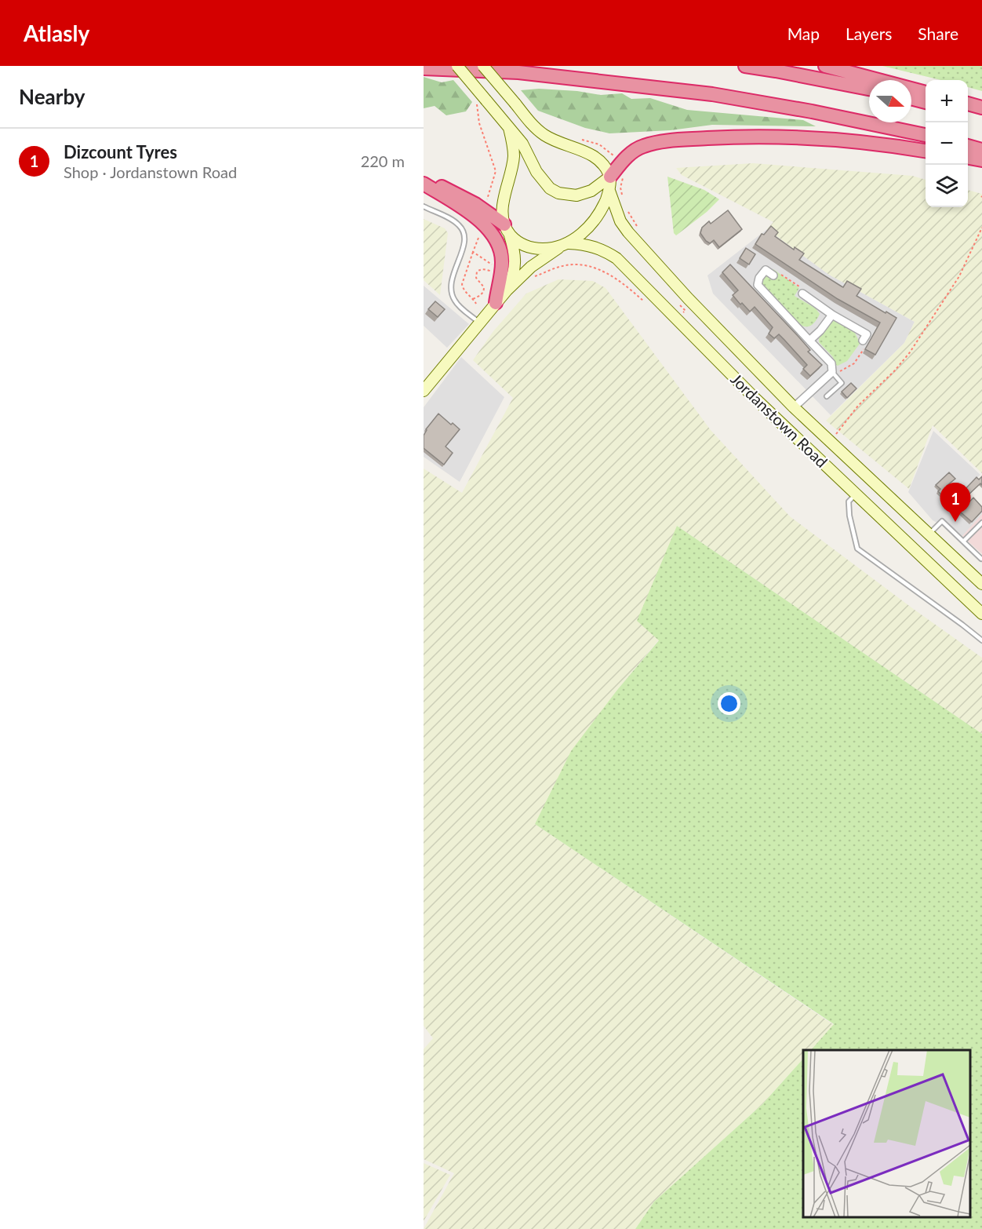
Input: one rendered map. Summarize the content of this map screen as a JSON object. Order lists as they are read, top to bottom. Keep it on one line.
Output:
{"streets":{"main road":["Jordanstown Road"]},"north":"right","page":{"header":"Atlasly","nav":["Map","Layers","Share"],"heading":"Nearby","map_buttons":["+","−"],"list":[{"mark":"1","name":"Dizcount Tyres","note":"Shop · Jordanstown Road","value":"220 m"}],"pins":"1"}}
